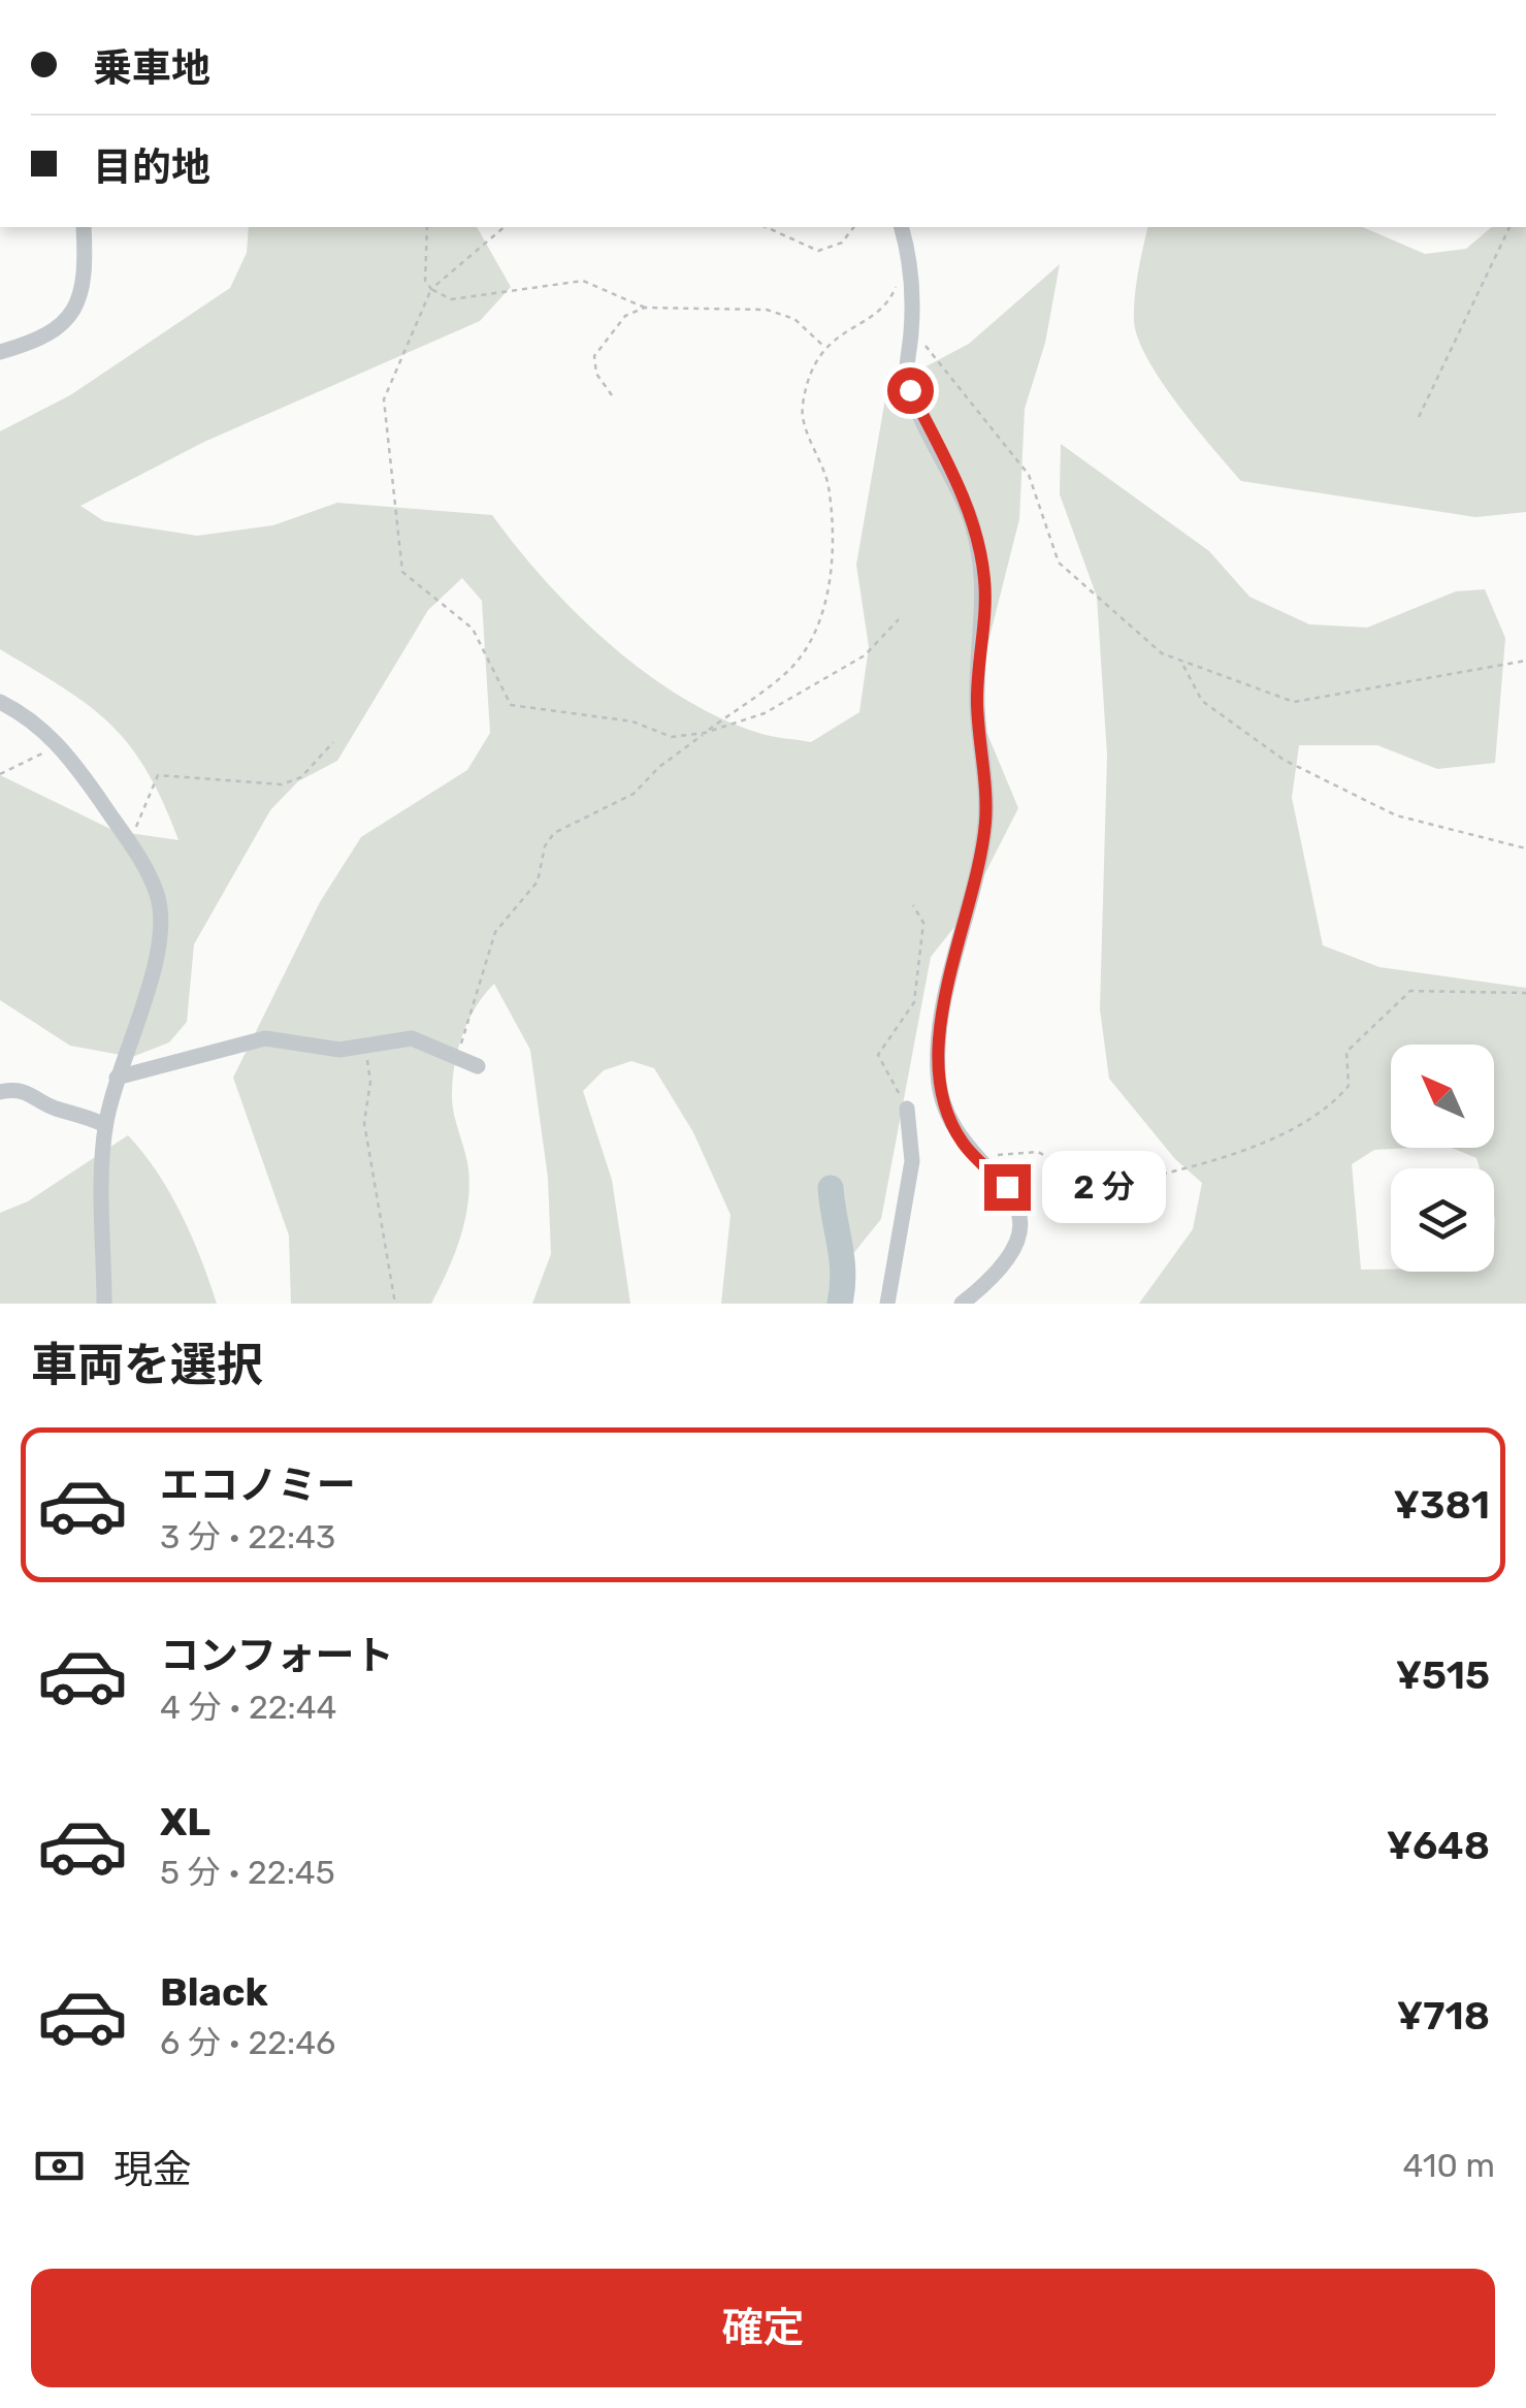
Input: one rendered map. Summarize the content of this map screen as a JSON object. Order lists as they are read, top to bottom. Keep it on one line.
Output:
{"north":"top left","page":{"banner":["乗車地","目的地"],"bubble":"2 分","heading":"車両を選択","list":[{"name":"エコノミー","note":"3 分 · 22:43","value":"¥381"},{"name":"コンフォート","note":"4 分 · 22:44","value":"¥515"},{"name":"XL","note":"5 分 · 22:45","value":"¥648"},{"name":"Black","note":"6 分 · 22:46","value":"¥718"}],"pay":["現金","410 m"],"buttons":"確定"}}
